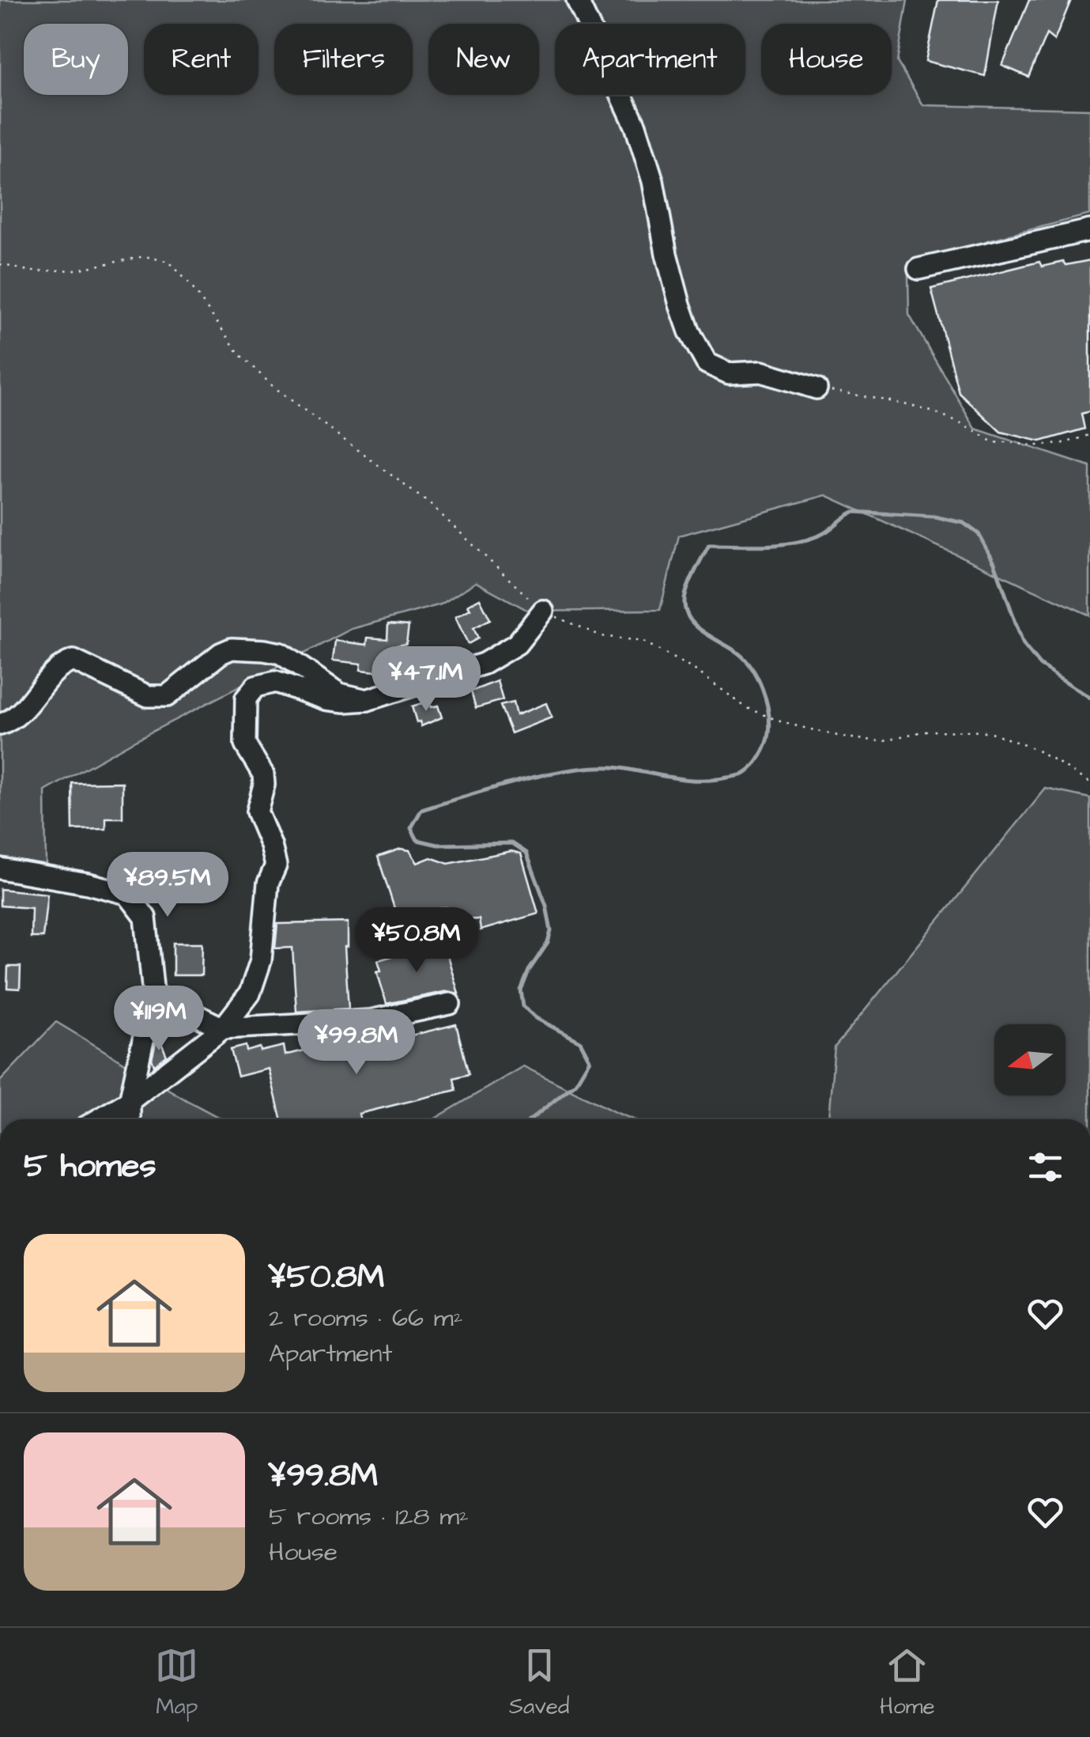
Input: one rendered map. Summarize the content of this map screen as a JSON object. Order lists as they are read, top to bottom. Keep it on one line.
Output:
{"north":"left","page":{"chip":["Buy","Rent","Filters","New","Apartment","House"],"price":["¥47.1M","¥89.5M","¥50.8M","¥119M","¥99.8M"],"heading":"5 homes","list":[{"name":"¥50.8M","note":"2 rooms · 66 m² · Apartment"},{"name":"¥99.8M","note":"5 rooms · 128 m² · House"}],"tabs":["Map","Saved","Home"]}}
